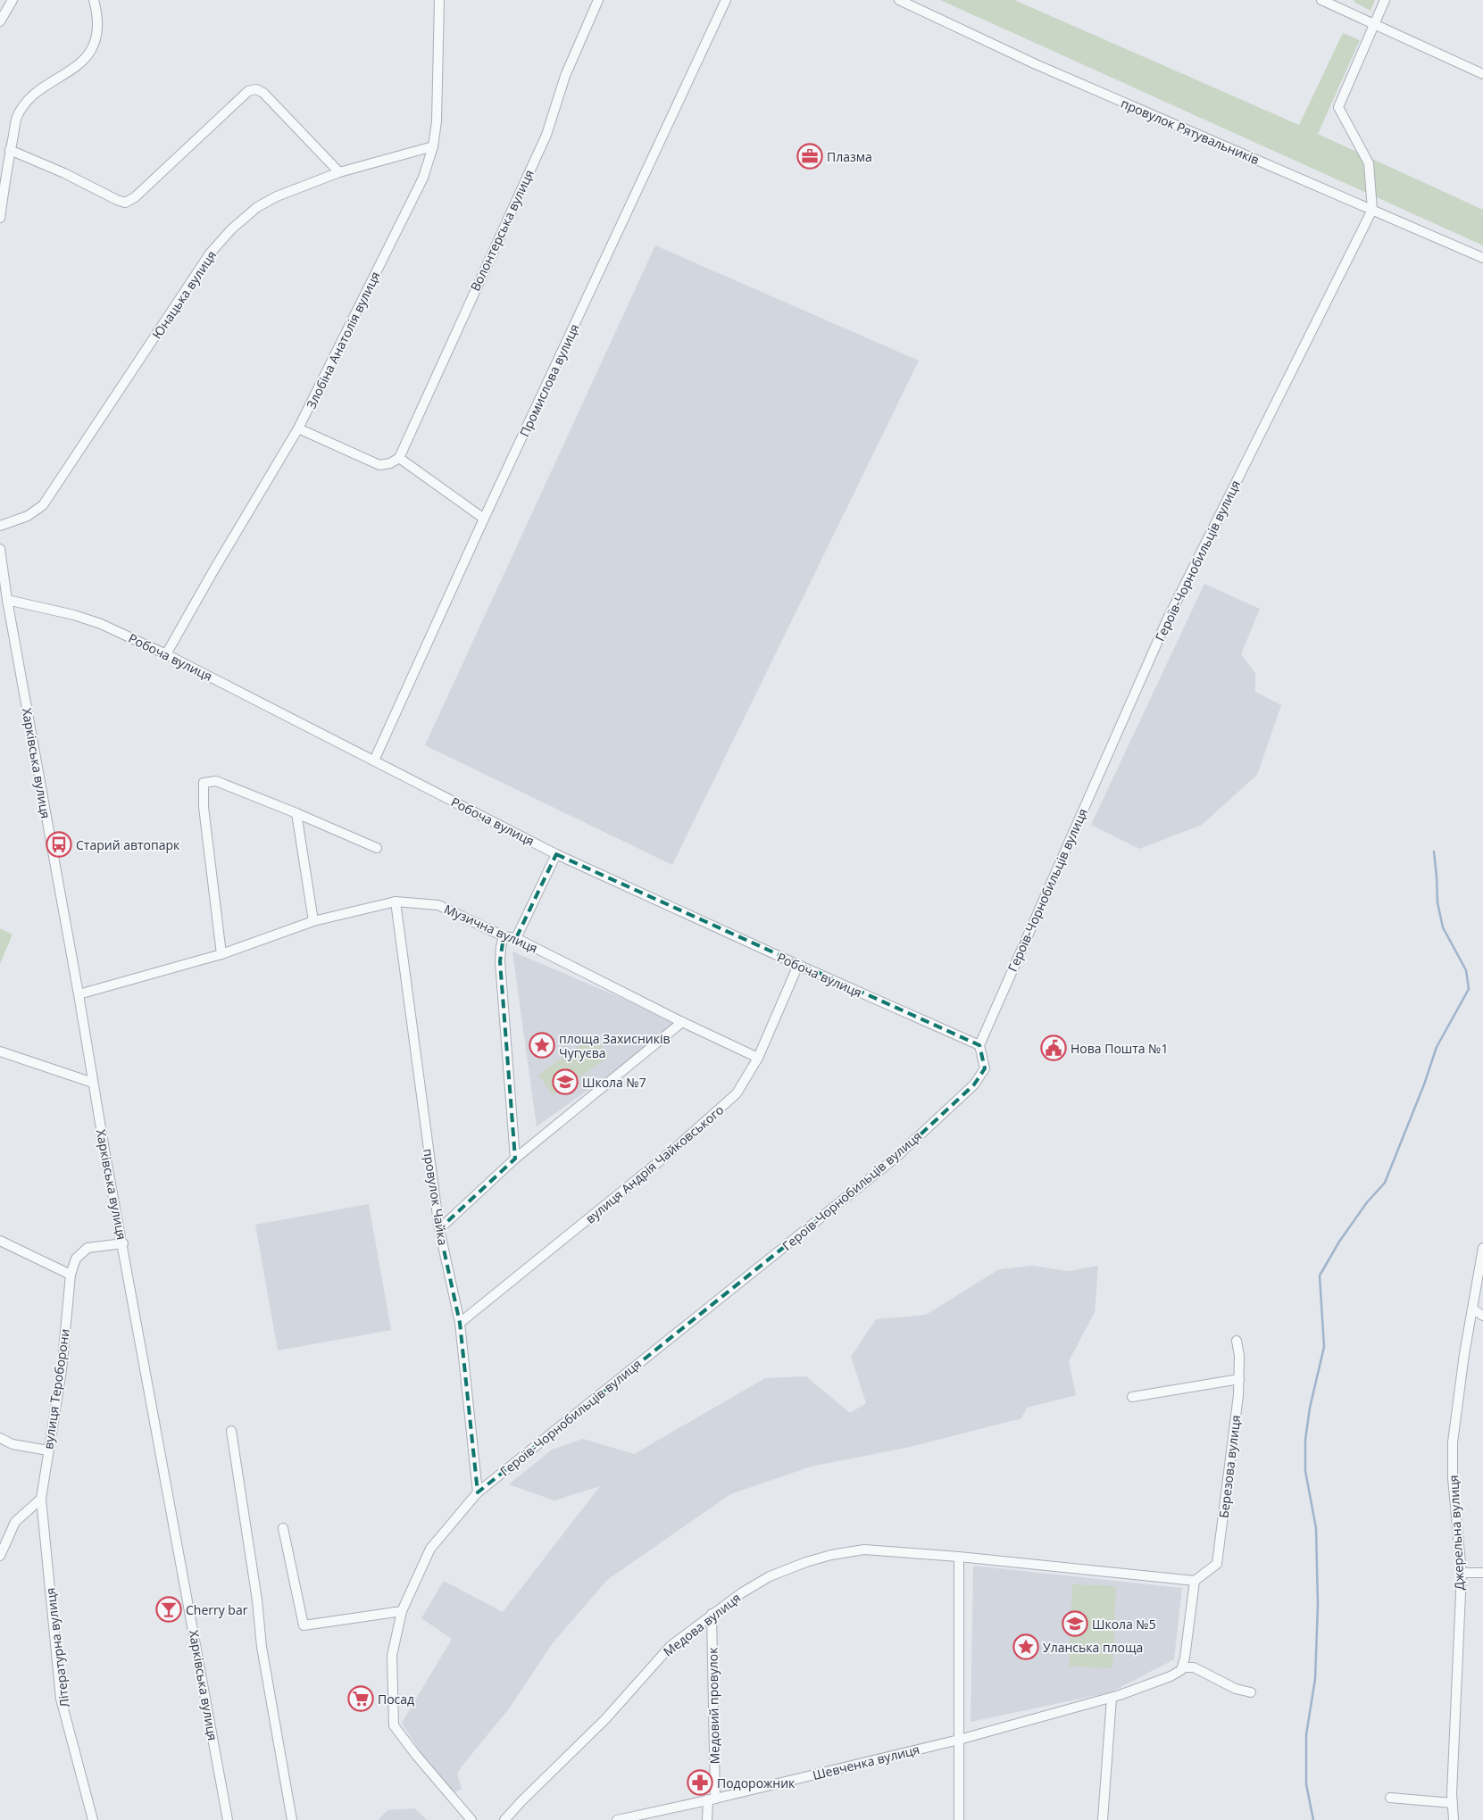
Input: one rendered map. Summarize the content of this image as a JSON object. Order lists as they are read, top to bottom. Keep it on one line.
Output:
{"streets":{"street":["провулок Рятувальників","Волонтерська вулиця","Юнацька вулиця","Злобіна Анатолія вулиця","Промислова вулиця","Героїв-Чорнобильців вулиця","Робоча вулиця","Харківська вулиця","Музична вулиця","вулиця Андрія Чайковського","провулок Чайка","вулиця Тероборони","Березова вулиця","Джерельна вулиця","Медова вулиця","Літературна вулиця","Медовий провулок","Шевченка вулиця"]},"crossings":[["провулок Рятувальників","Героїв-Чорнобильців вулиця"],["Юнацька вулиця","Злобіна Анатолія вулиця"],["Злобіна Анатолія вулиця","Робоча вулиця"],["Промислова вулиця","Робоча вулиця"],["Героїв-Чорнобильців вулиця","Робоча вулиця"],["Героїв-Чорнобильців вулиця","провулок Чайка"],["Робоча вулиця","Харківська вулиця"],["Робоча вулиця","вулиця Андрія Чайковського"],["Харківська вулиця","Музична вулиця"],["Харківська вулиця","вулиця Тероборони"],["Музична вулиця","вулиця Андрія Чайковського"],["Музична вулиця","провулок Чайка"],["вулиця Андрія Чайковського","провулок Чайка"],["вулиця Тероборони","Літературна вулиця"],["Медова вулиця","Медовий провулок"],["Медовий провулок","Шевченка вулиця"]],"places":{"office":["Плазма"],"bus stop":["Старий автопарк"],"place":["площа Захисників Чугуєва","Уланська площа"],"public building":["Нова Пошта №1"],"school or university":["Школа №7","Школа №5"],"bar":["Cherry bar"],"supermarket":["Посад"],"pharmacy":["Подорожник"]}}
